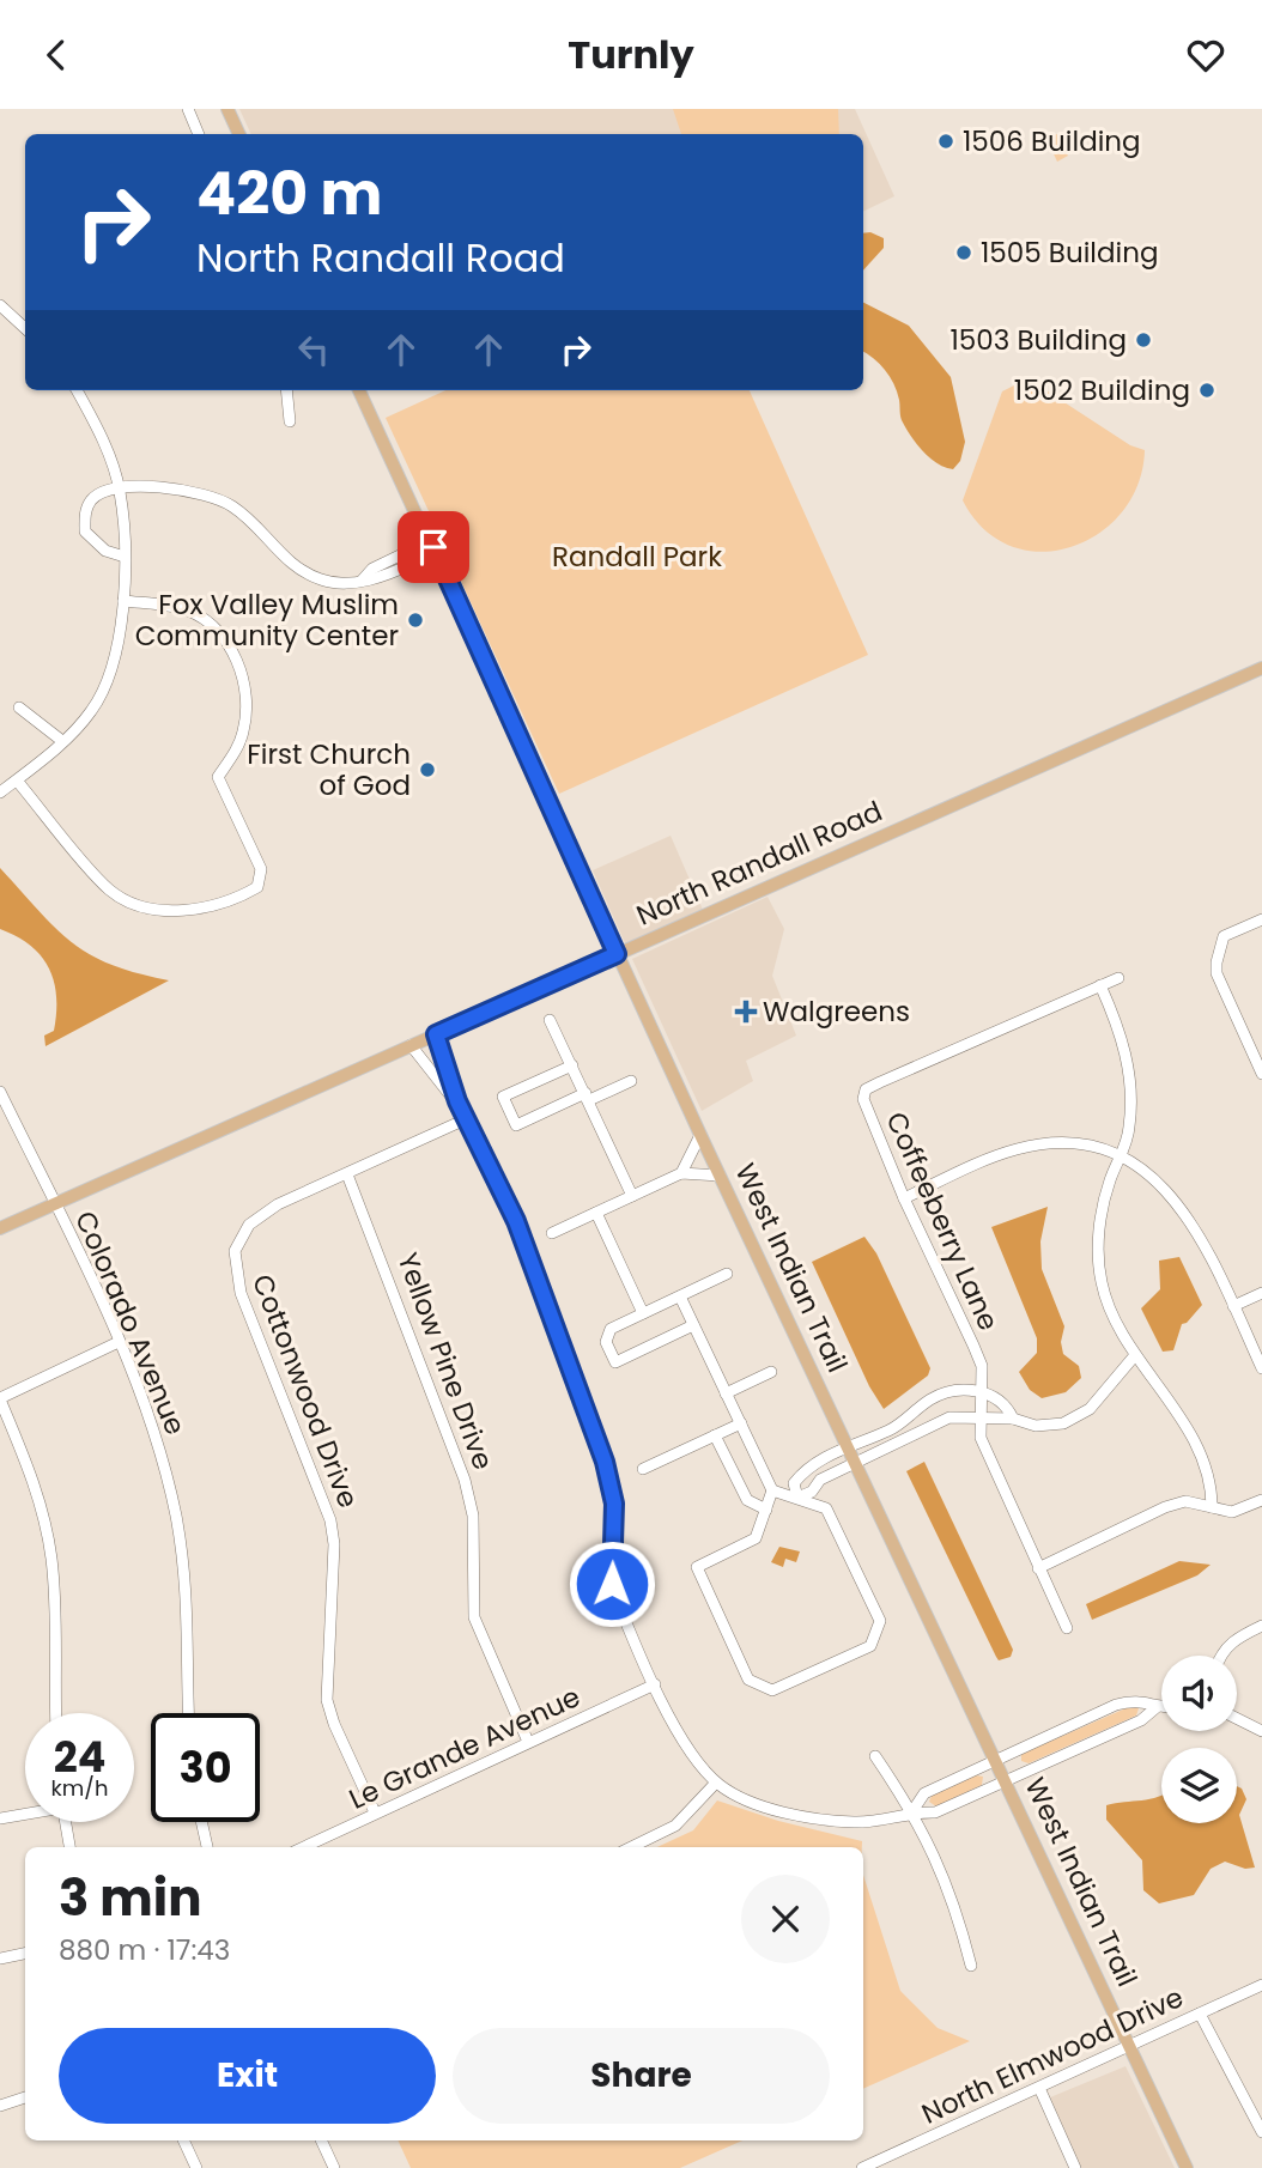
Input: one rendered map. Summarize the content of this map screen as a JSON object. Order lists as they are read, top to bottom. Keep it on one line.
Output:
{"streets":{"main road":["North Randall Road","West Indian Trail"],"street":["Coffeeberry Lane","Colorado Avenue","Yellow Pine Drive","Cottonwood Drive","Le Grande Avenue","North Elmwood Drive"]},"crossings":[["North Randall Road","West Indian Trail"],["North Randall Road","Colorado Avenue"],["West Indian Trail","North Elmwood Drive"],["Yellow Pine Drive","Cottonwood Drive"],["Yellow Pine Drive","Le Grande Avenue"],["Cottonwood Drive","Le Grande Avenue"]],"parks":["Randall Park"],"places":{"other":["1506 Building","1505 Building","1503 Building","1502 Building","Fox Valley Muslim Community Center","First Church of God"],"health":["Walgreens"]},"page":{"header":"Turnly","turn":["420 m","North Randall Road"],"speed":"24 km/h","limit":"30","heading":["3 min","880 m · 17:43"],"buttons":["Exit","Share"]}}
